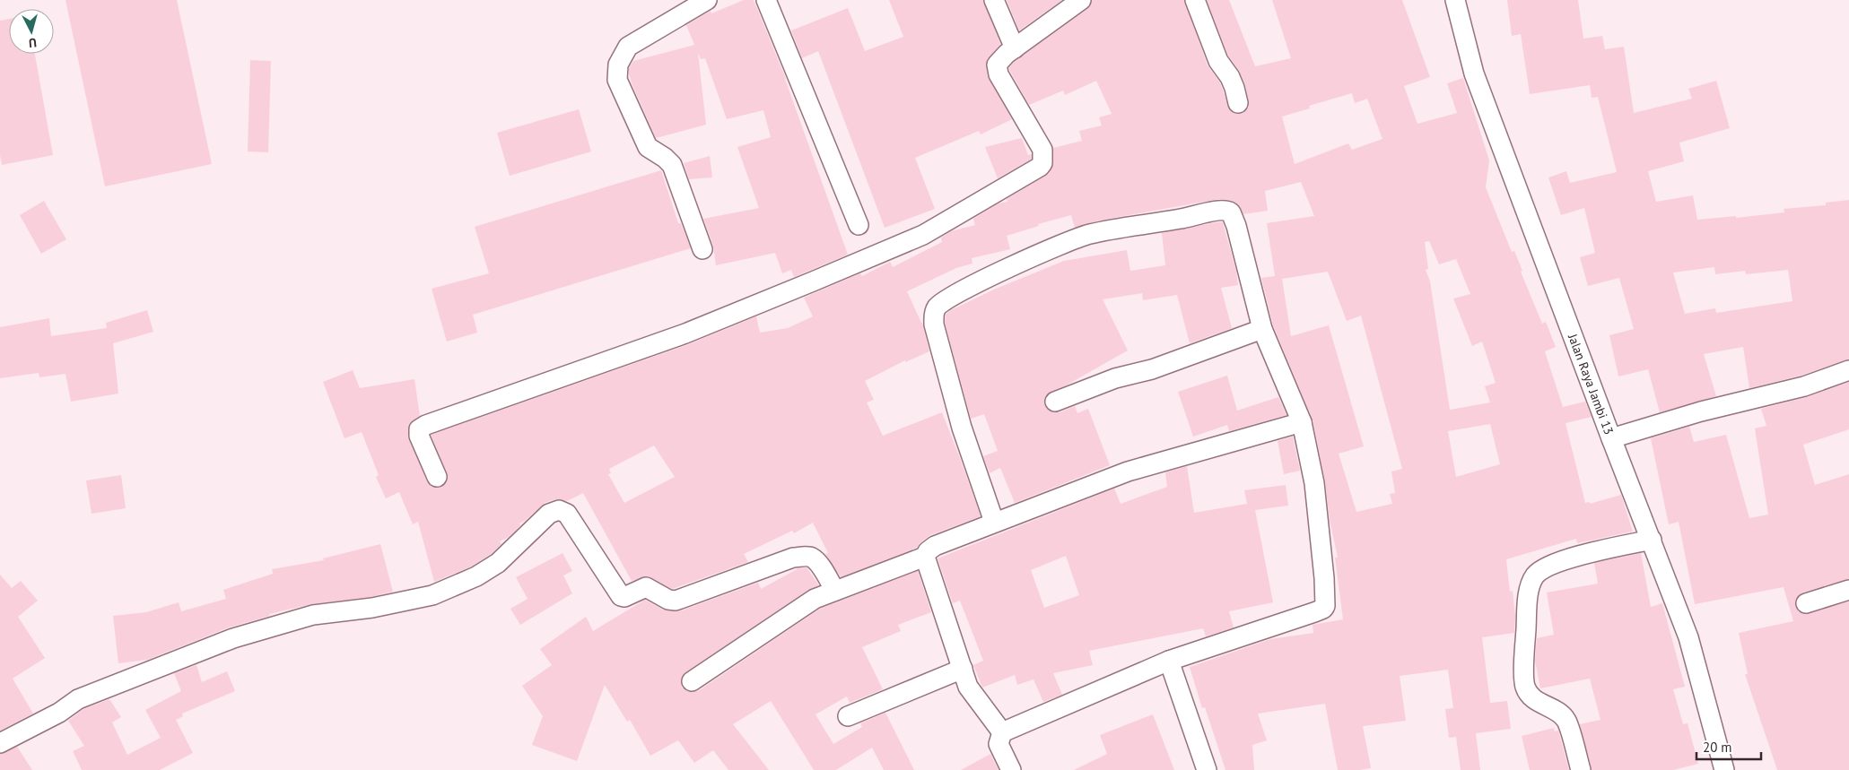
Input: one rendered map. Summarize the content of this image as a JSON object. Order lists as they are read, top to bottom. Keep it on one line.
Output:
{"streets":{"street":["Jalan Raya Jambi 13"]},"scale_bar":"20 m","north":"bottom"}
